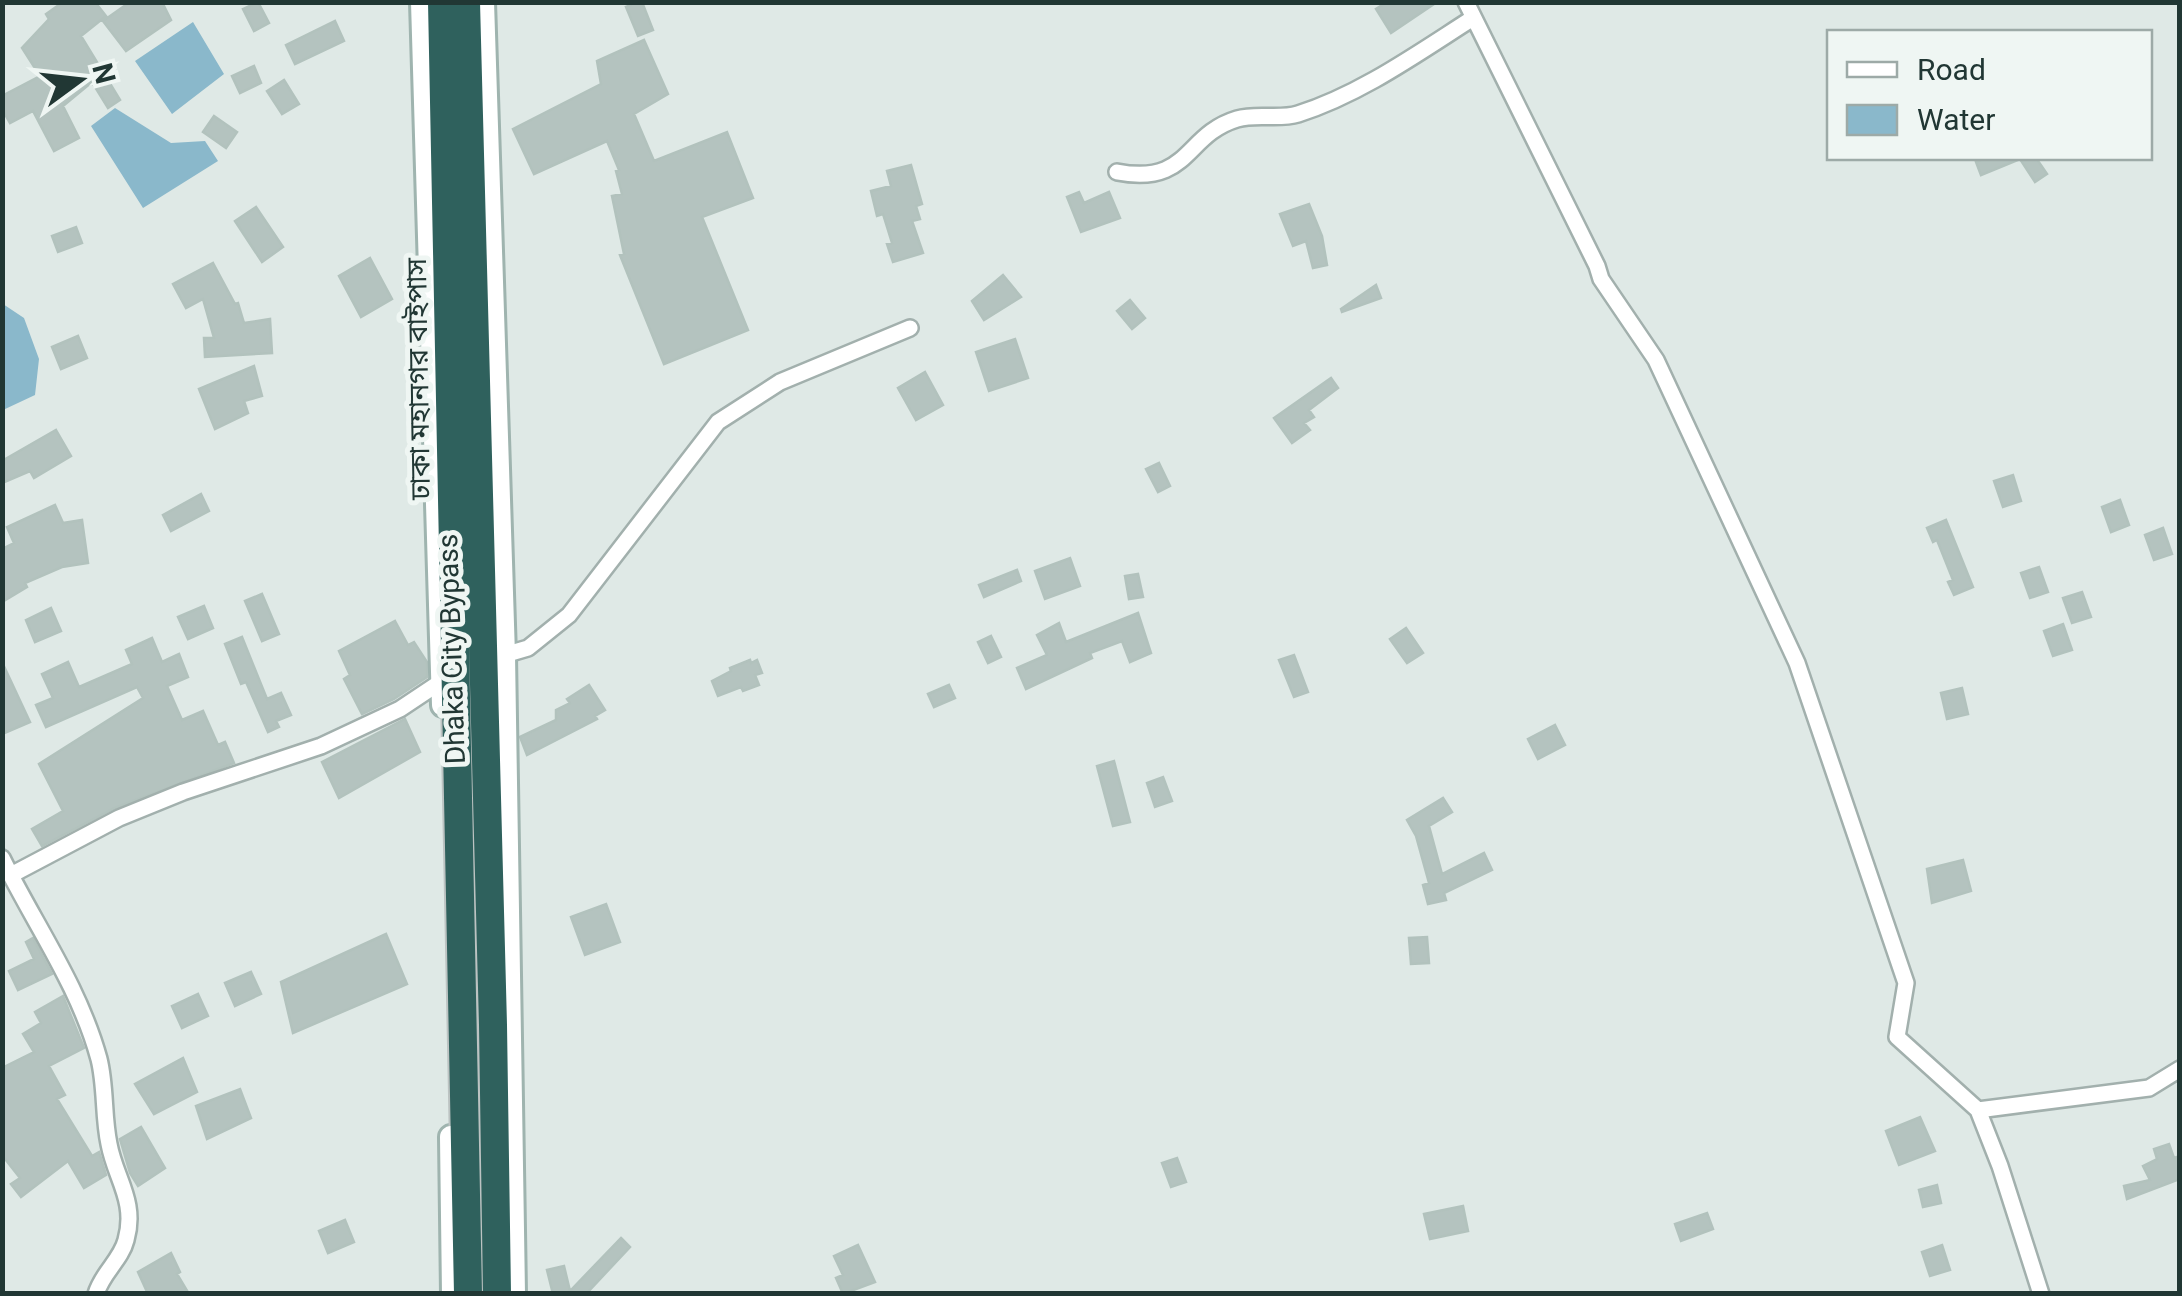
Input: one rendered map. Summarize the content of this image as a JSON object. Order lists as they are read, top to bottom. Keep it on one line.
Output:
{"streets":{"highway":["ঢাকা মহানগর বাইপাস","Dhaka City Bypass"]},"legend":["Road","Water"],"north":"right"}
